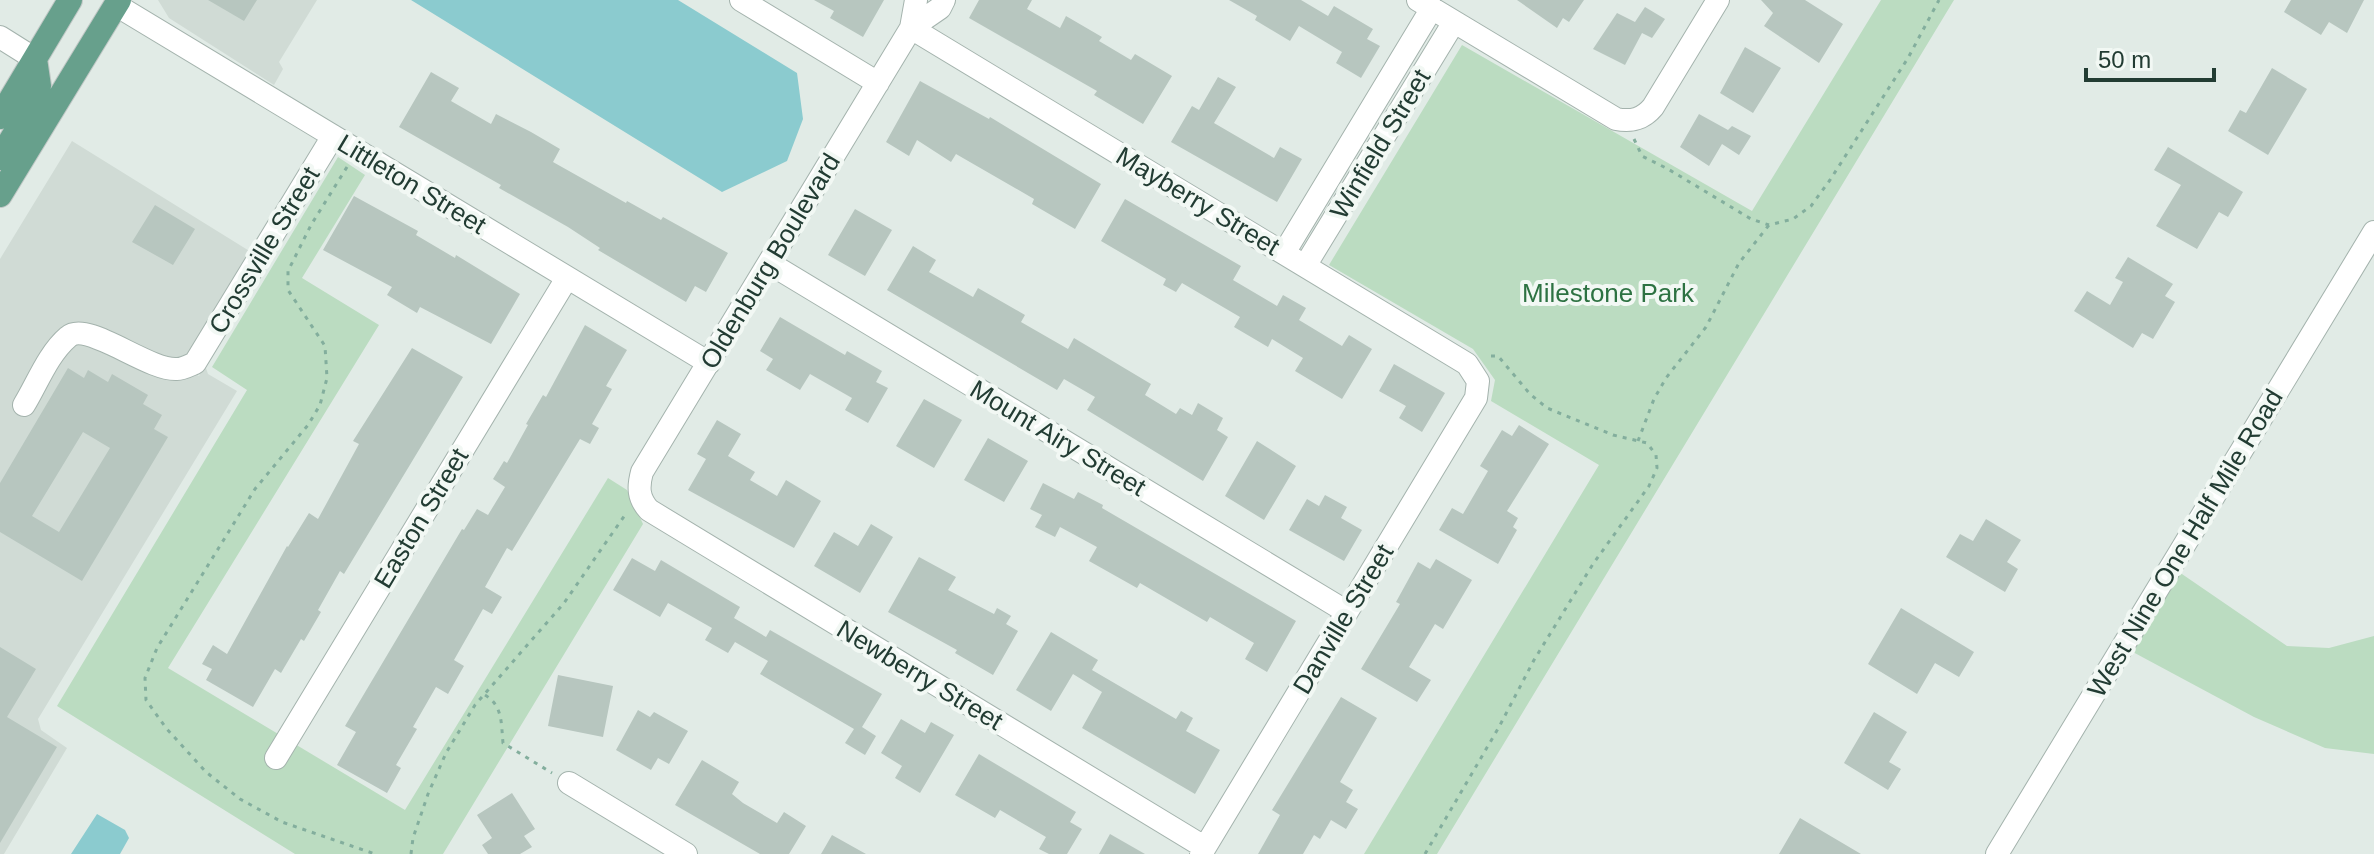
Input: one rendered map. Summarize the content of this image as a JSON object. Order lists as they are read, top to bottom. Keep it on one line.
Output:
{"streets":{"street":["Winfield Street","Littleton Street","Mayberry Street","Crossville Street","Oldenburg Boulevard","Mount Airy Street","Easton Street","West Nine One Half Mile Road","Danville Street","Newberry Street"]},"crossings":[["Winfield Street","Mayberry Street"],["Littleton Street","Crossville Street"],["Littleton Street","Oldenburg Boulevard"],["Littleton Street","Easton Street"],["Mayberry Street","Oldenburg Boulevard"],["Mayberry Street","Danville Street"],["Oldenburg Boulevard","Mount Airy Street"],["Oldenburg Boulevard","Newberry Street"],["Mount Airy Street","Danville Street"],["Danville Street","Newberry Street"]],"parks":["Milestone Park"],"scale_bar":"50 m"}
